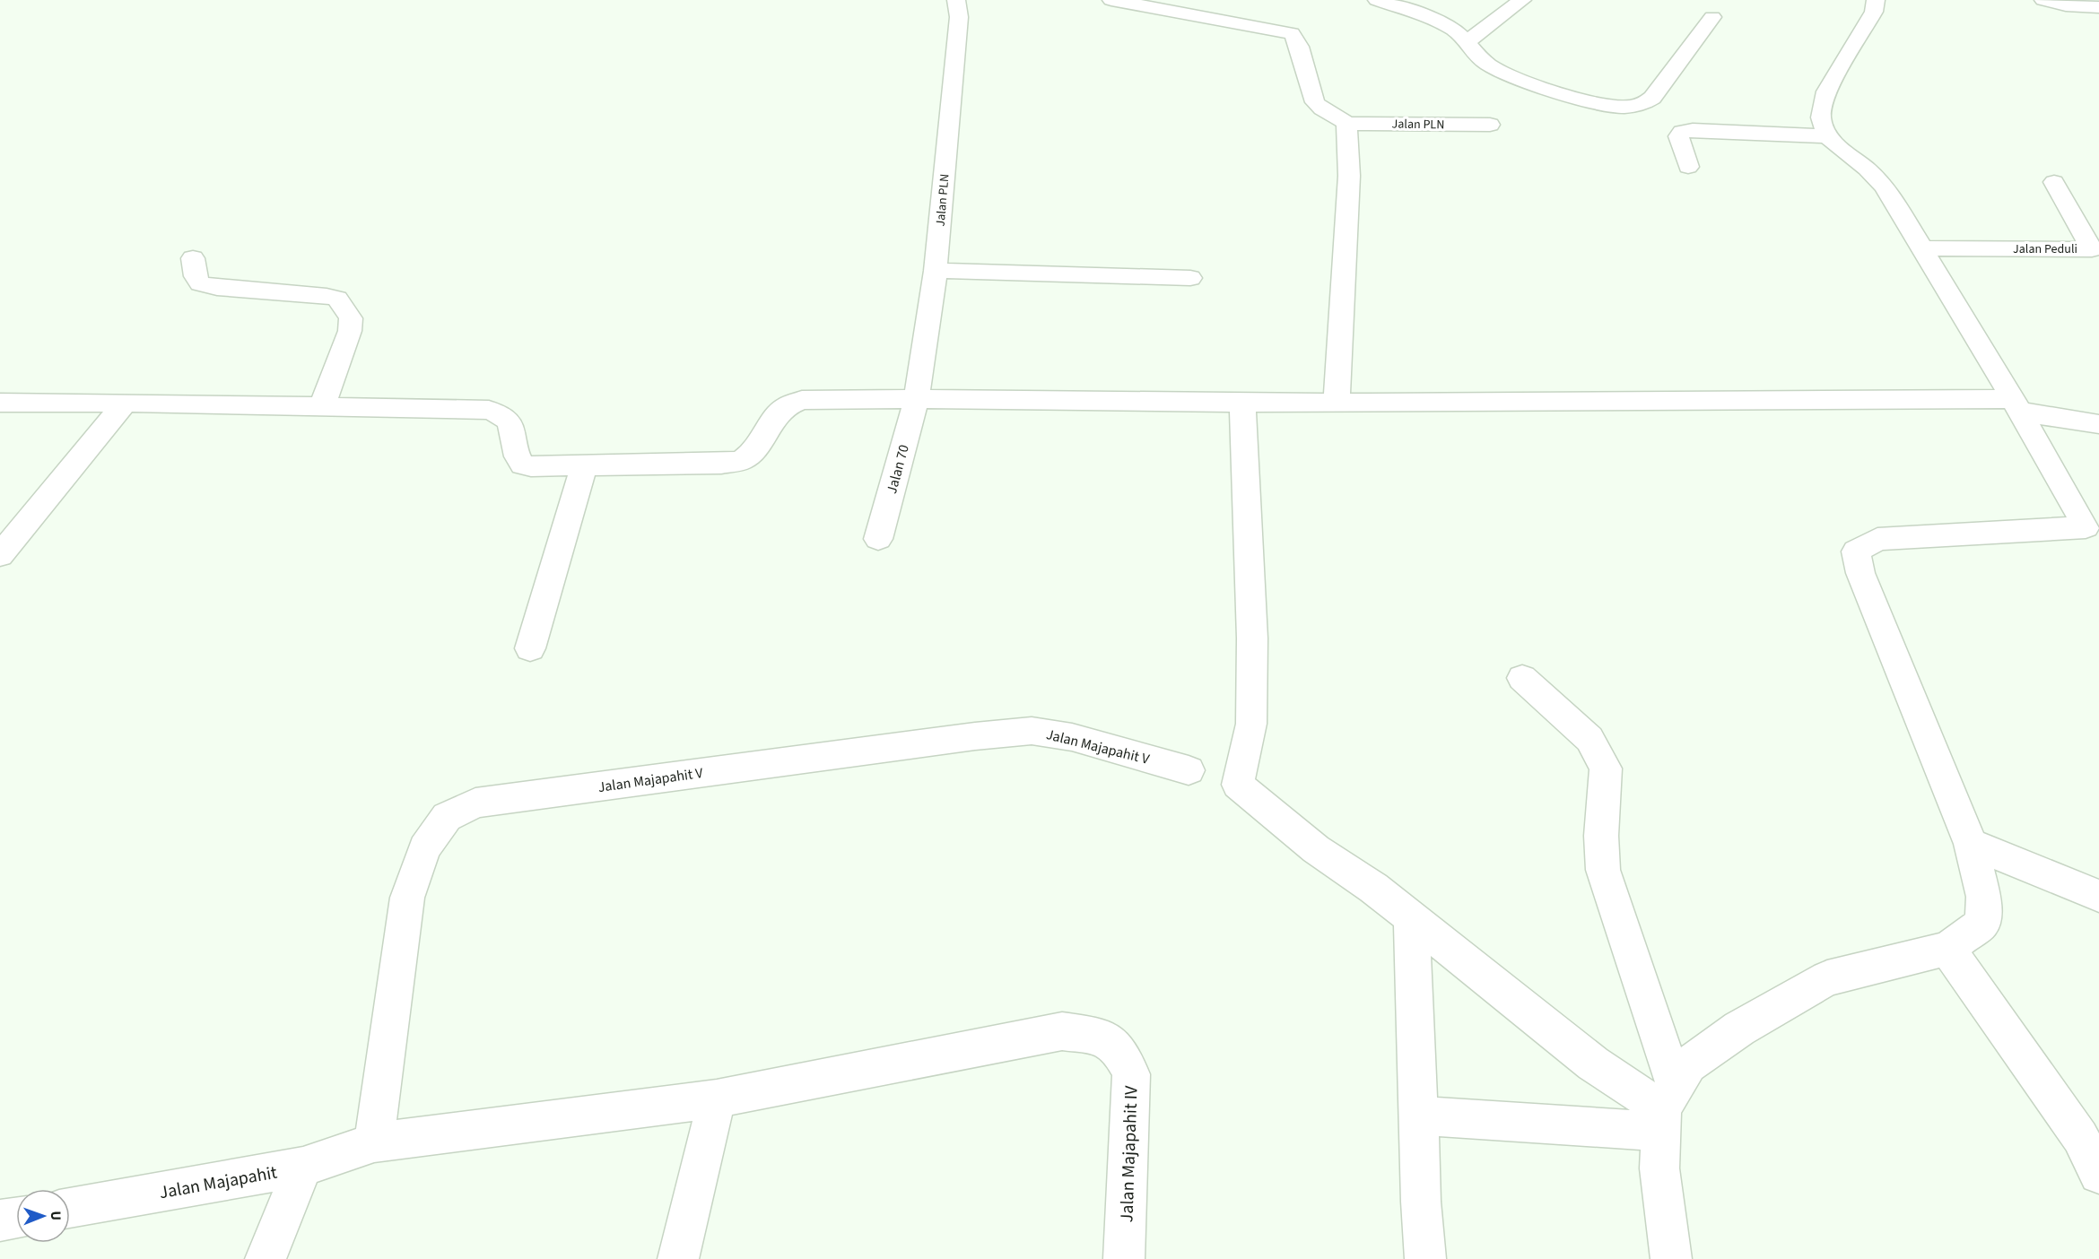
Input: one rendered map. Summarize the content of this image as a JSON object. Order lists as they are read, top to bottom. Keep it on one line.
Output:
{"streets":{"street":["Jalan PLN","Jalan Peduli","Jalan 70","Jalan Majapahit V","Jalan Majapahit IV","Jalan Majapahit"]},"crossings":[["Jalan PLN","Jalan 70"],["Jalan Majapahit V","Jalan Majapahit"],["Jalan Majapahit IV","Jalan Majapahit"]],"north":"right"}
